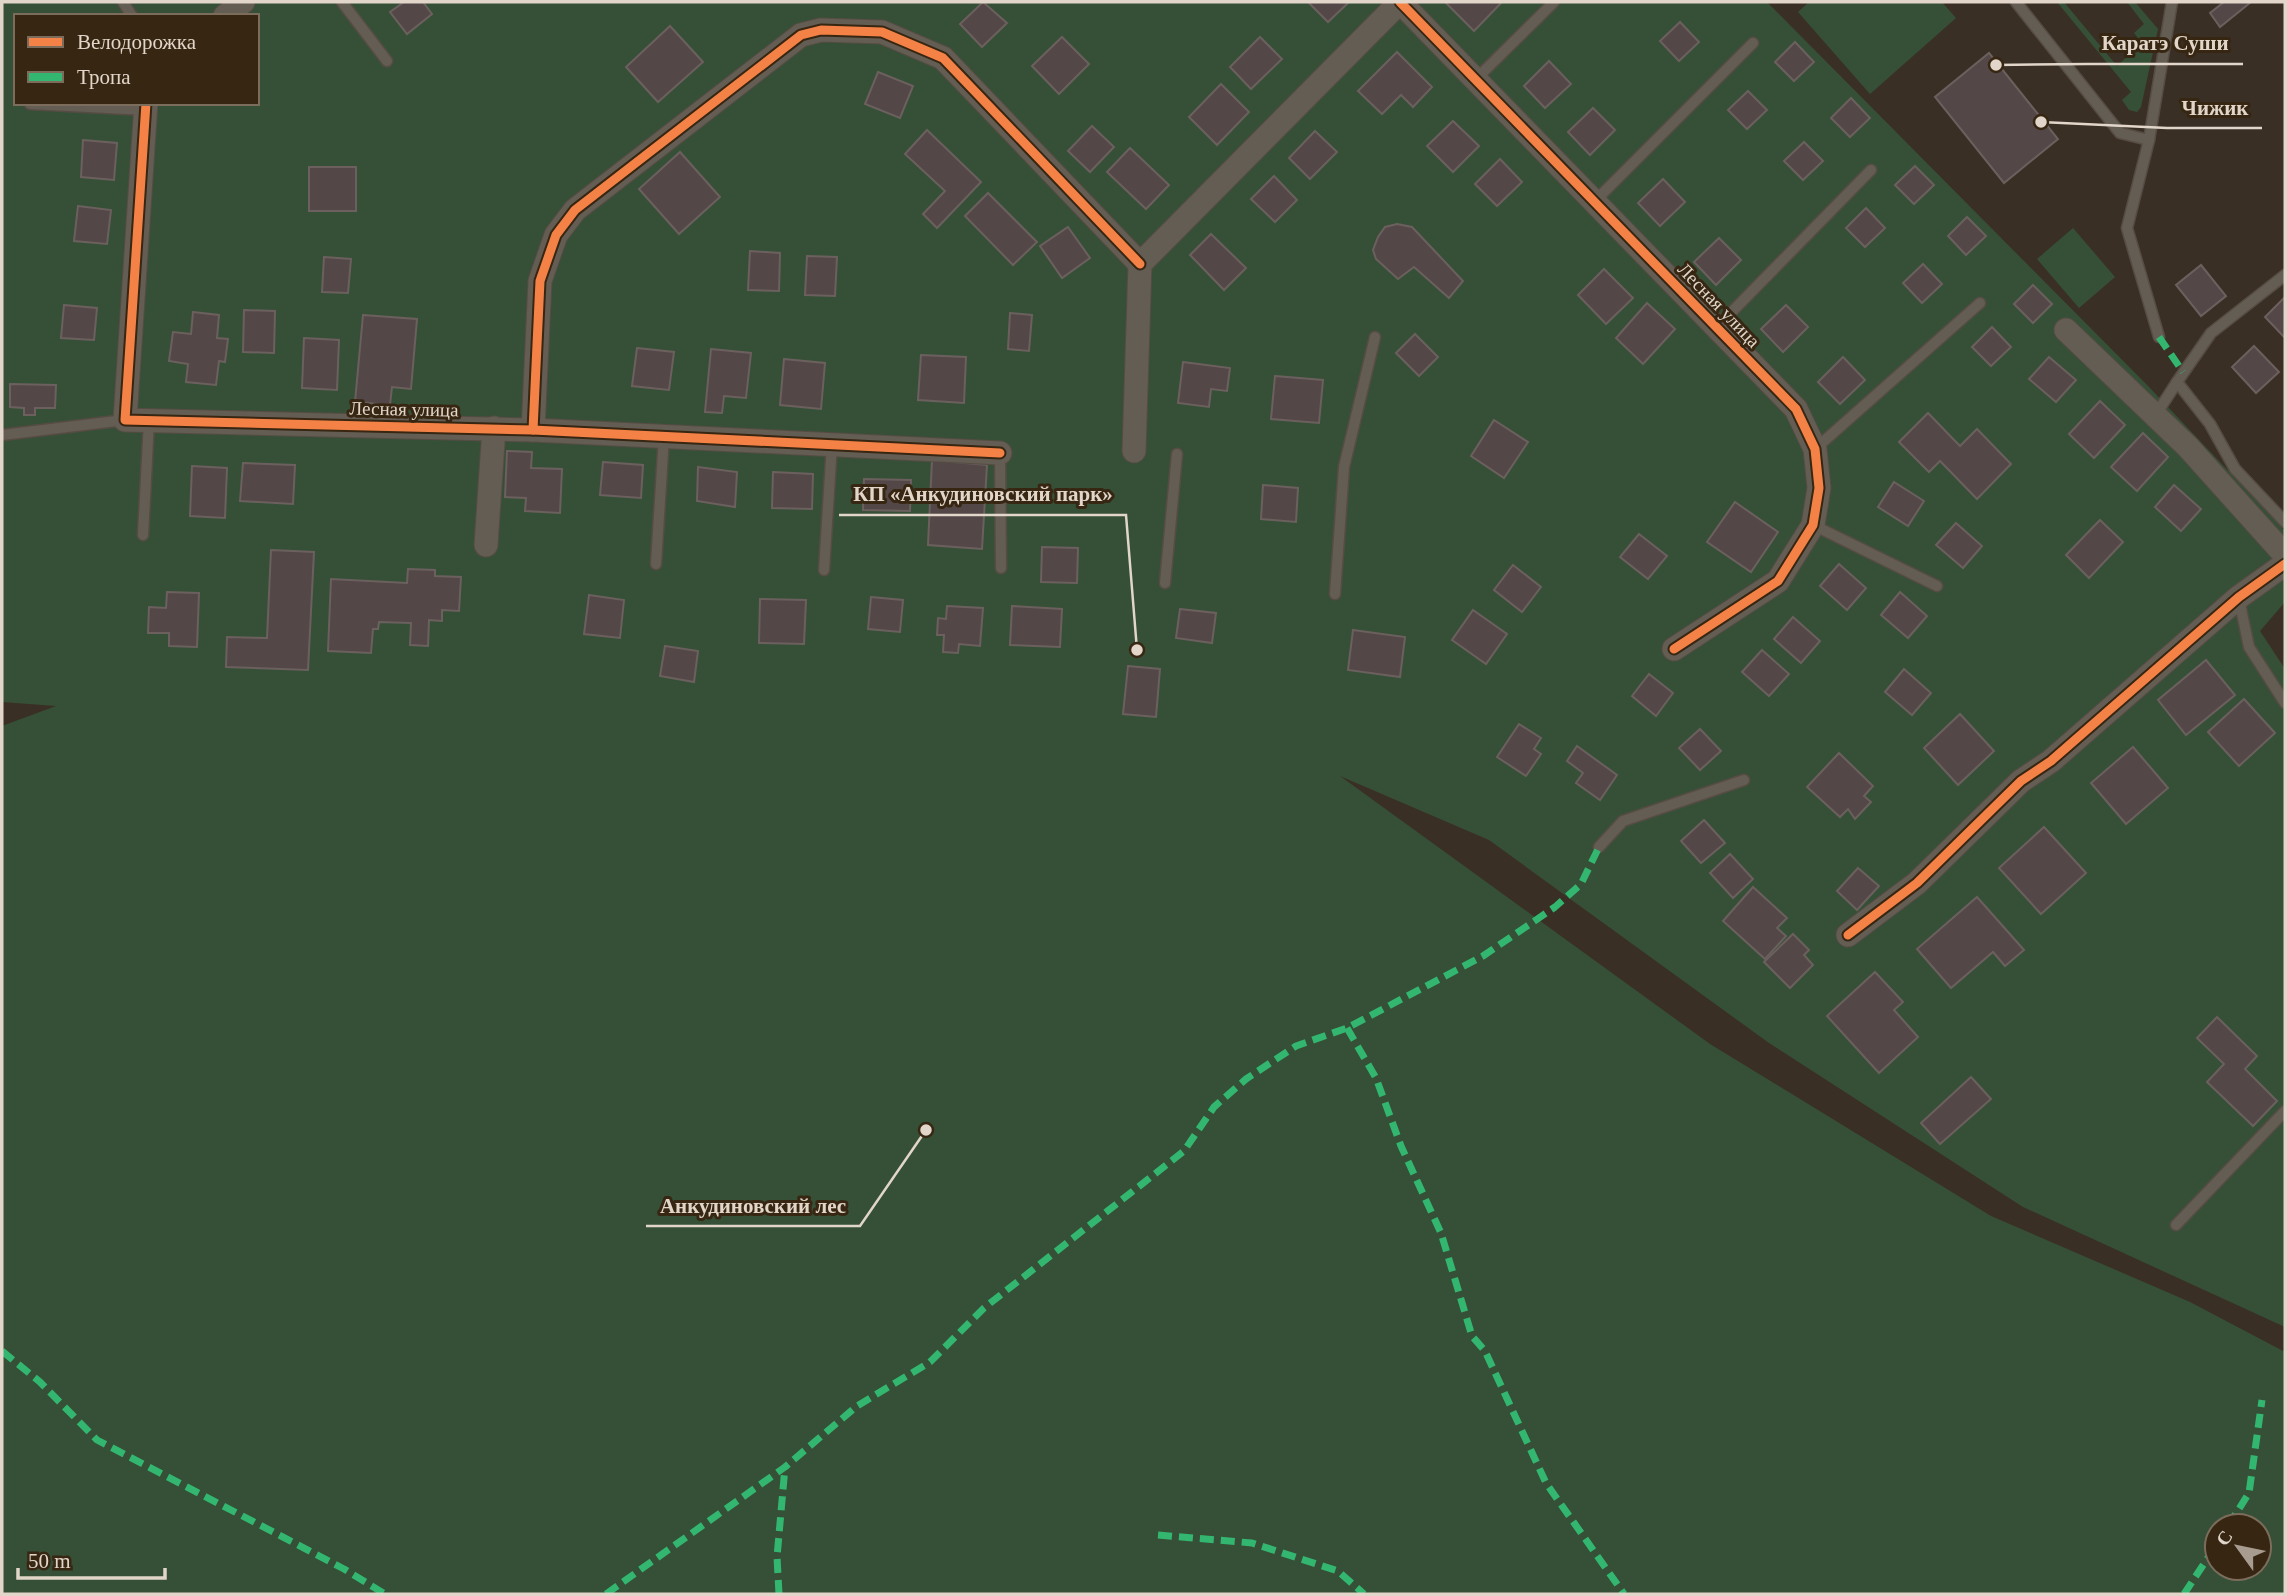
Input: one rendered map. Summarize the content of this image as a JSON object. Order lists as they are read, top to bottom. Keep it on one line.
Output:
{"streets":{"street":["Лесная улица"]},"places":["Каратэ Суши","Чижик","КП «Анкудиновский парк»","Анкудиновский лес"],"legend":["Велодорожка","Тропа"],"scale_bar":"50 m","north":"top left"}
